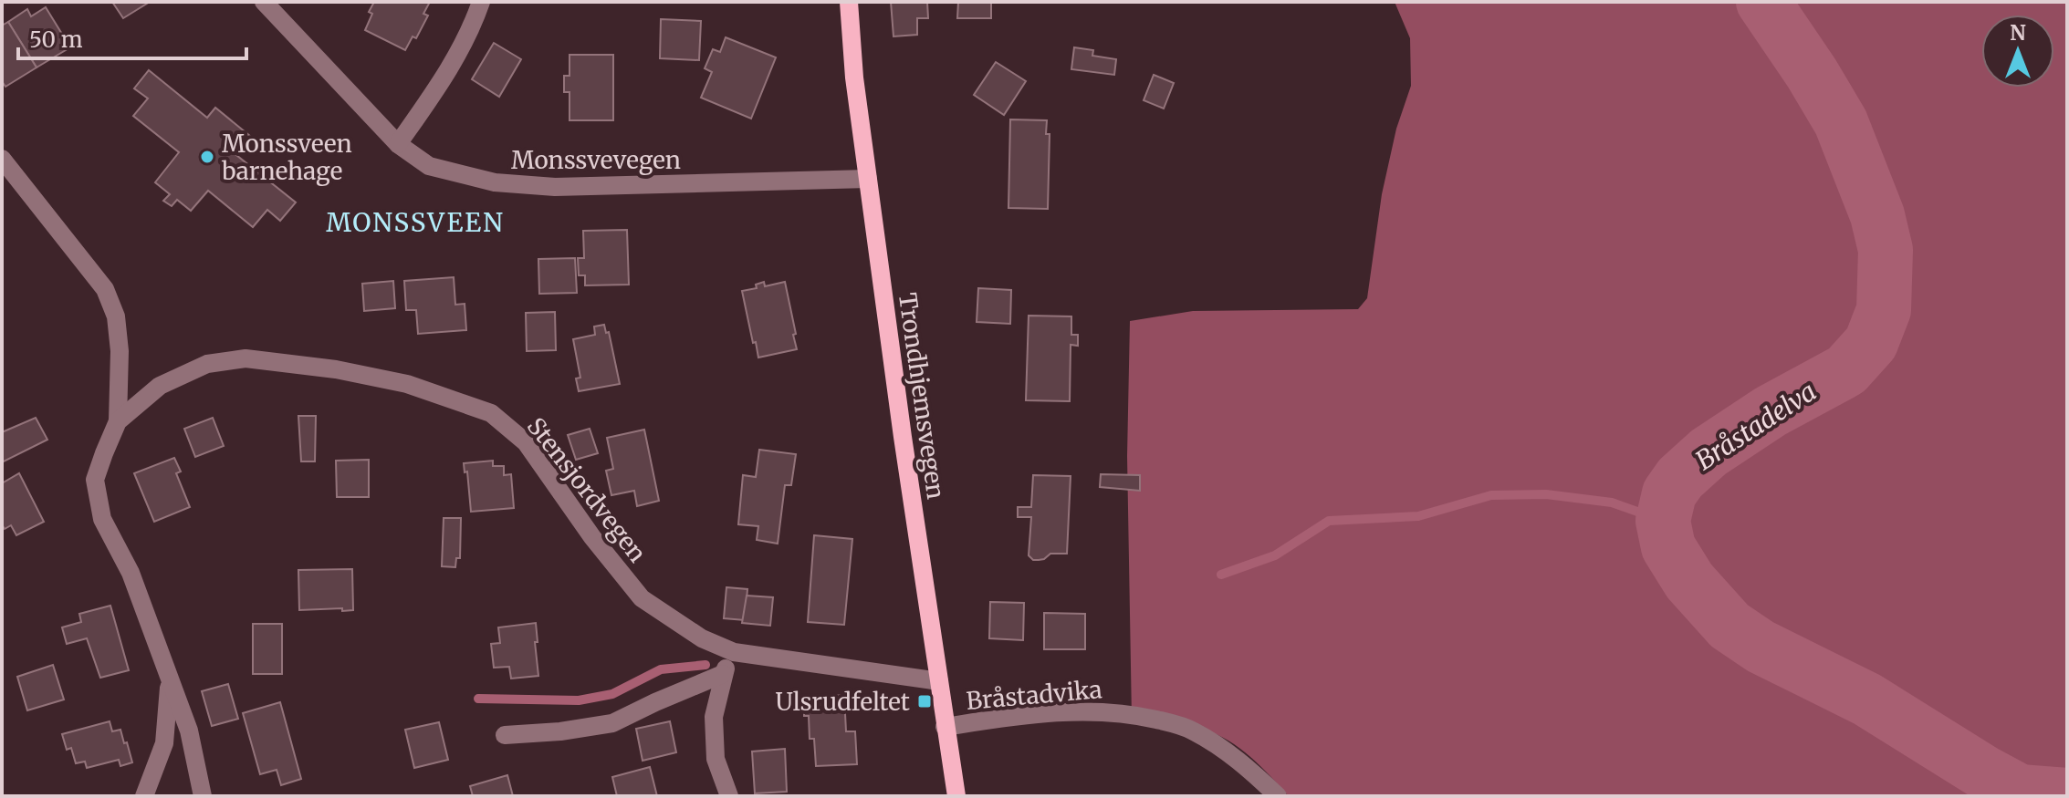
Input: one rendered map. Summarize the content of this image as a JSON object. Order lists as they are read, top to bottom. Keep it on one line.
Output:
{"streets":{"main road":["Trondhjemsvegen"],"street":["Monssvevegen","Stensjordvegen","Bråstadvika"]},"crossings":[["Monssvevegen","Trondhjemsvegen"],["Trondhjemsvegen","Stensjordvegen"],["Trondhjemsvegen","Bråstadvika"]],"districts":["MONSSVEEN"],"water":["Bråstadelva"],"places":{"other":["Monssveen barnehage"],"transit":["Ulsrudfeltet"]},"scale_bar":"50 m","north":"top"}
